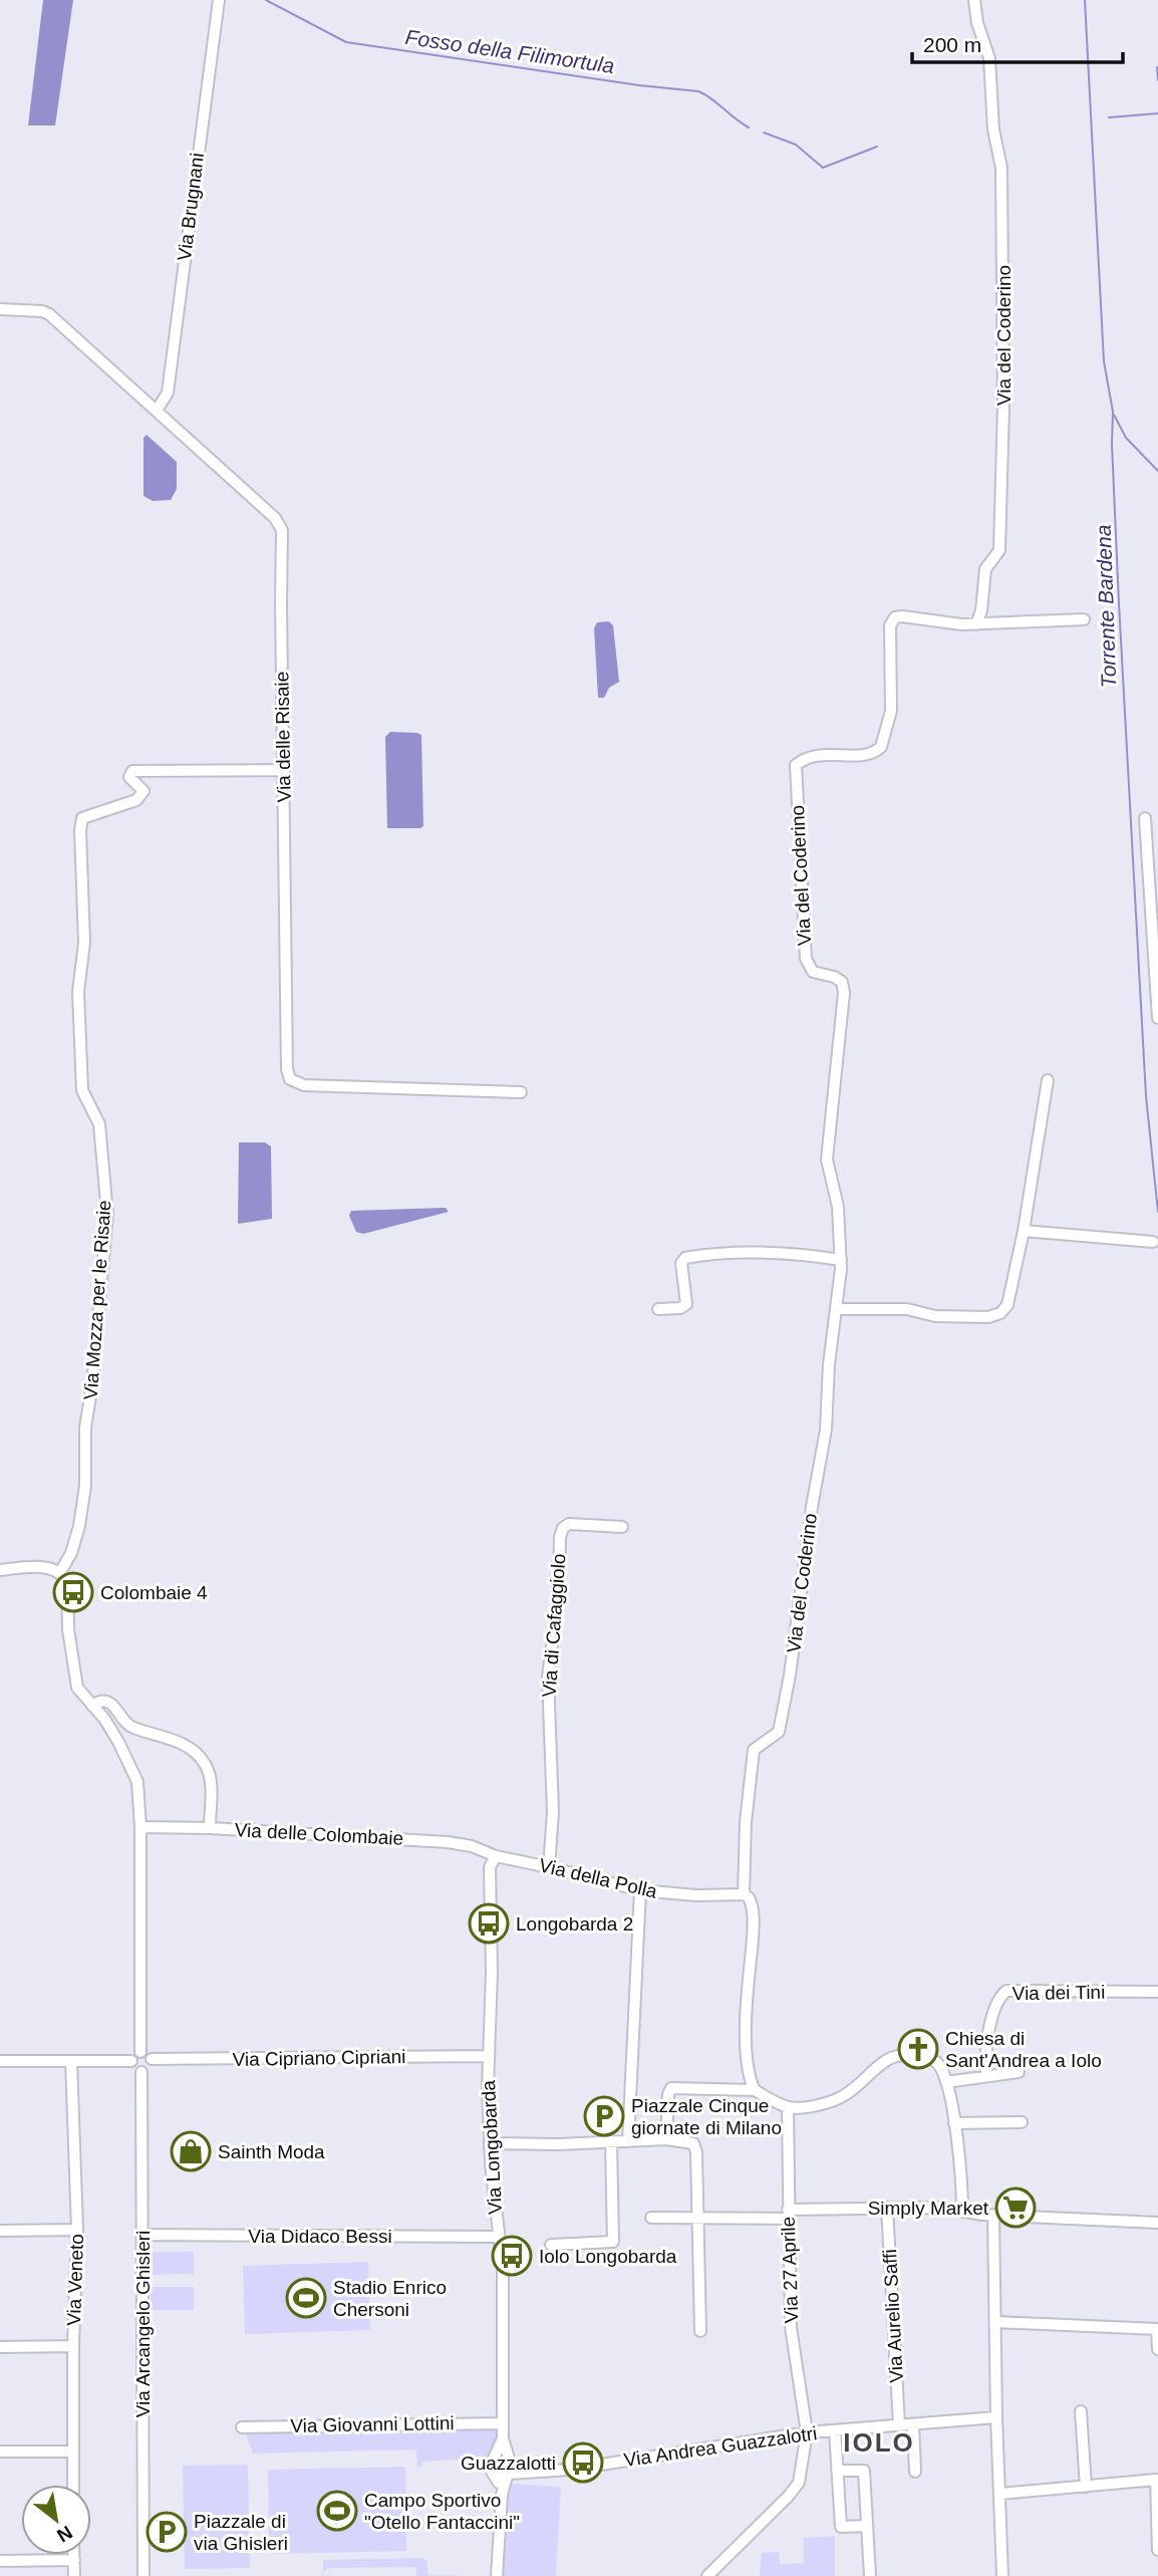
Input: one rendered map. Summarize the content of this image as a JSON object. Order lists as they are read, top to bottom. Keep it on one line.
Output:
{"streets":{"street":["Via Brugnani","Via del Coderino","Via delle Risaie","Via Mozza per le Risaie","Via di Cafaggiolo","Via delle Colombaie","Via della Polla","Via dei Tini","Via Cipriano Cipriani","Via Longobarda","Via Didaco Bessi","Via 27 Aprile","Via Veneto","Via Aurelio Saffi","Via Arcangelo Ghisleri","Via Giovanni Lottini","Via Andrea Guazzalotri"]},"crossings":[["Via Brugnani","Via delle Risaie"],["Via del Coderino","Via della Polla"],["Via delle Risaie","Via Mozza per le Risaie"],["Via di Cafaggiolo","Via della Polla"],["Via delle Colombaie","Via della Polla"],["Via delle Colombaie","Via Longobarda"],["Via della Polla","Via Longobarda"],["Via Cipriano Cipriani","Via Longobarda"],["Via Cipriano Cipriani","Via Arcangelo Ghisleri"],["Via Longobarda","Via Didaco Bessi"],["Via Longobarda","Via Giovanni Lottini"],["Via Longobarda","Via Andrea Guazzalotri"],["Via Didaco Bessi","Via Arcangelo Ghisleri"],["Via 27 Aprile","Via Andrea Guazzalotri"],["Via Aurelio Saffi","Via Andrea Guazzalotri"]],"districts":["IOLO"],"water":["Fosso della Filimortula","Torrente Bardena"],"places":{"bus stop":["Colombaie 4","Longobarda 2","Iolo Longobarda","Guazzalotti"],"church":["Chiesa di Sant'Andrea a Iolo"],"parking":["Piazzale Cinque giornate di Milano","Piazzale di via Ghisleri"],"shop":["Sainth Moda"],"supermarket":["Simply Market"],"sports":["Stadio Enrico Chersoni","Campo Sportivo \"Otello Fantaccini\""]},"scale_bar":"200 m","north":"bottom right"}
